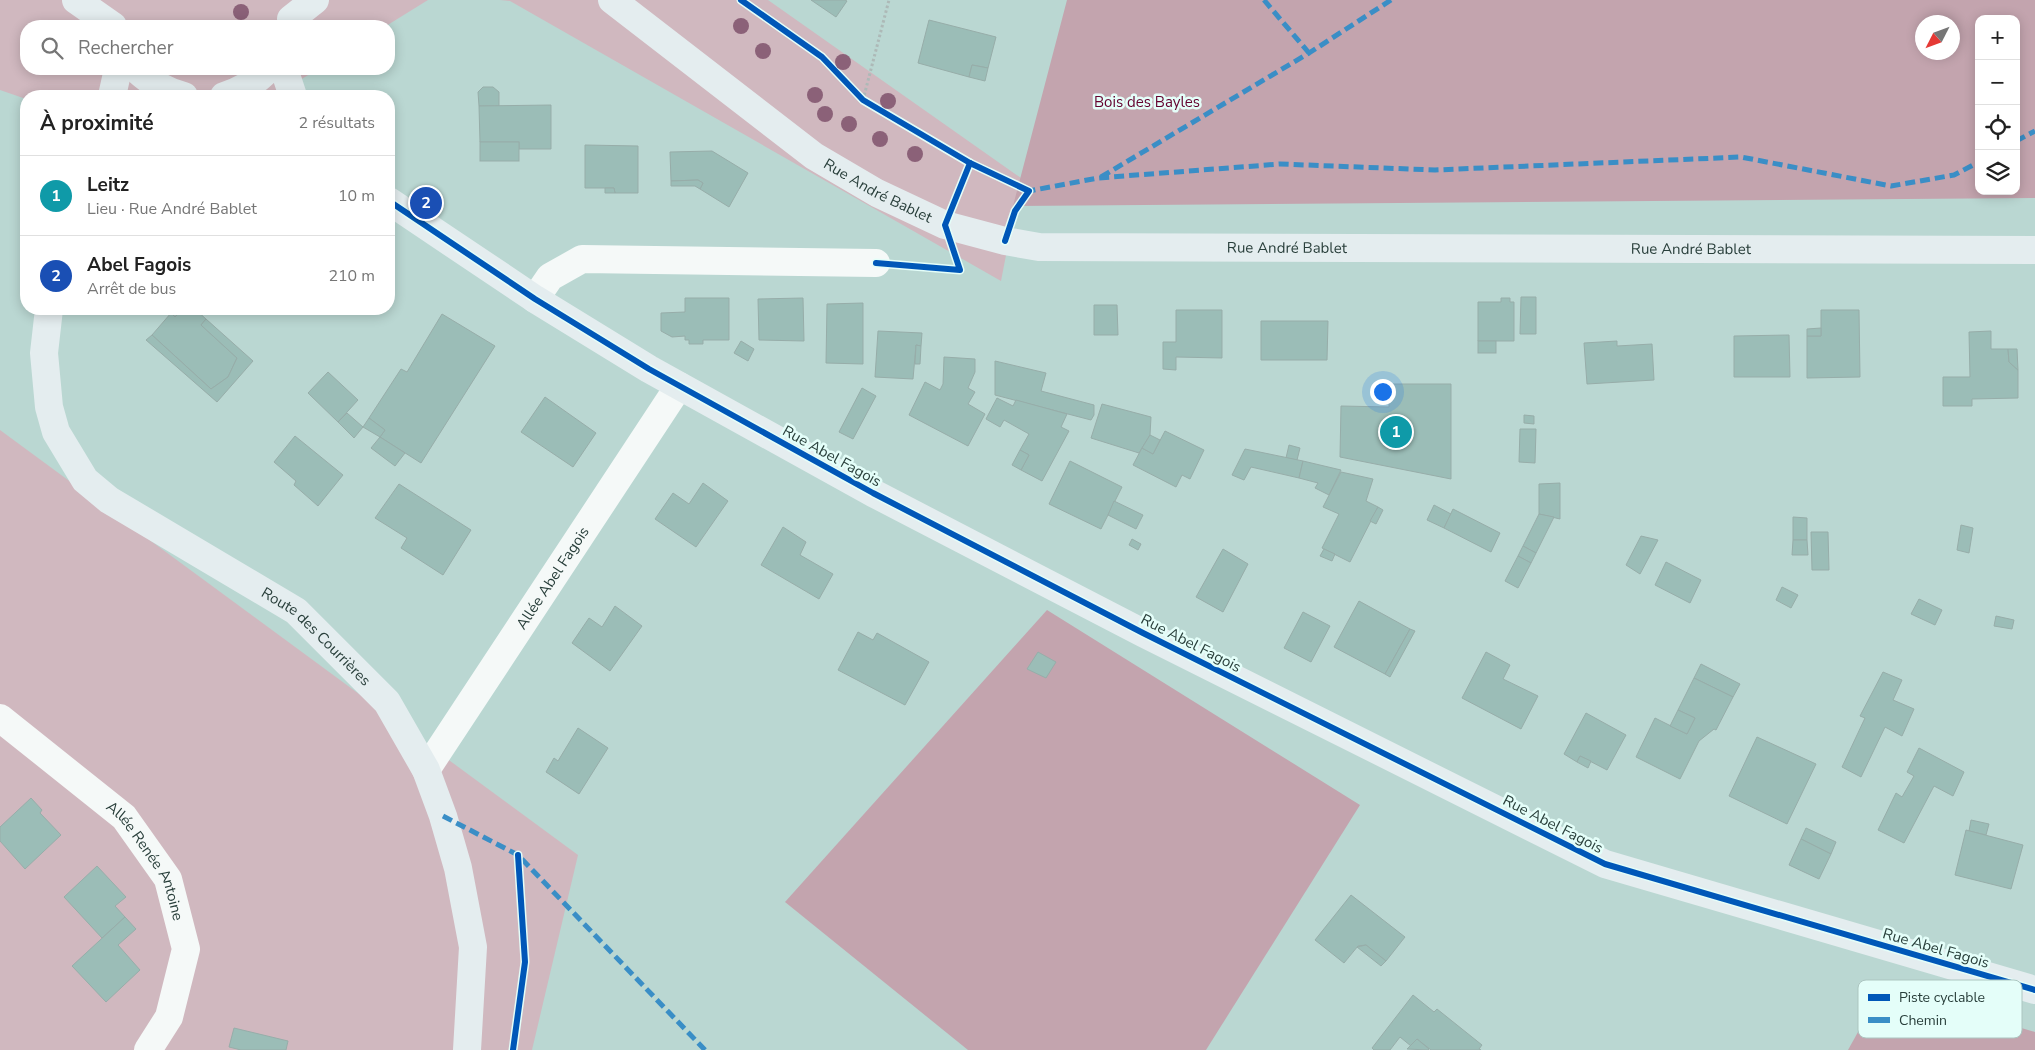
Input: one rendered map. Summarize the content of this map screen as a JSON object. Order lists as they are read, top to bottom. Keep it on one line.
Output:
{"streets":{"main road":["Rue André Bablet","Rue Abel Fagois","Route des Courrières"],"street":["Allée Abel Fagois","Allée Renée Antoine"]},"crossings":[["Rue Abel Fagois","Allée Abel Fagois"],["Allée Abel Fagois","Route des Courrières"]],"parks":["Bois des Bayles"],"legend":["Piste cyclable","Chemin"],"north":"bottom left","page":{"map_buttons":["+","−"],"search":"Rechercher","heading":["À proximité","2 résultats"],"list":[{"mark":"1","name":"Leitz","note":"Lieu · Rue André Bablet","value":"10 m"},{"mark":"2","name":"Abel Fagois","note":"Arrêt de bus","value":"210 m"}],"pins":["2","1"]}}
